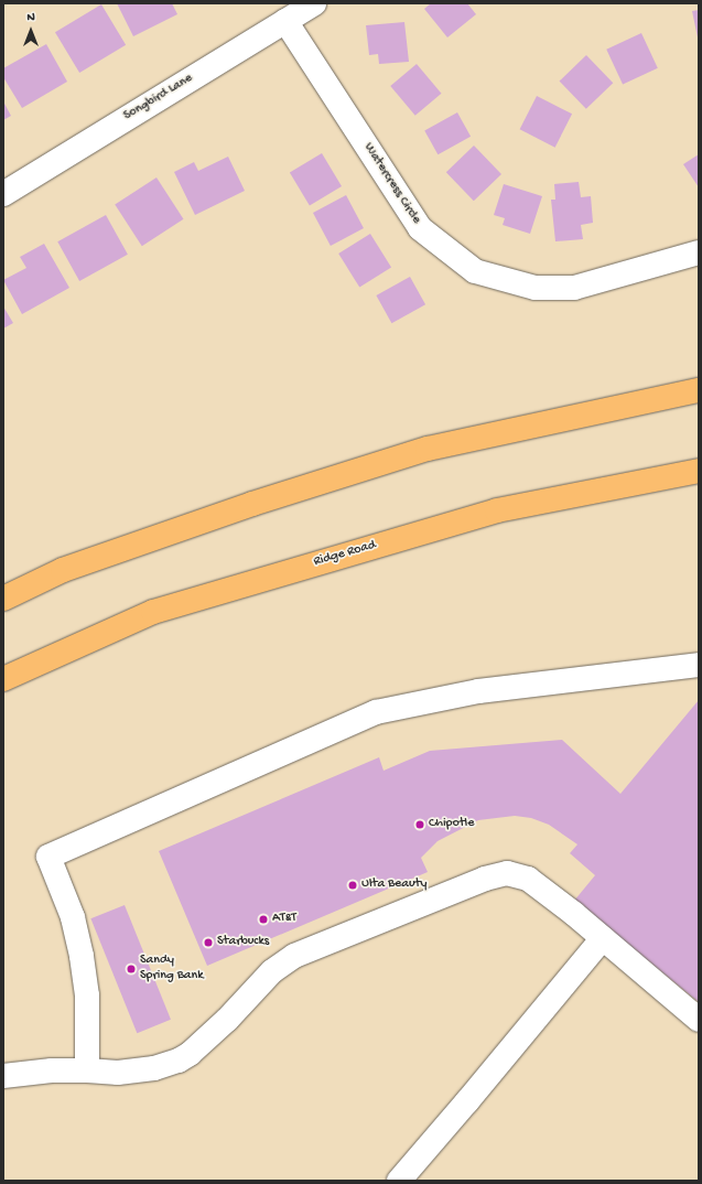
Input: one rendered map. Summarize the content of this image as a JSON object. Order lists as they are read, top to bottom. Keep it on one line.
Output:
{"streets":{"highway":["Ridge Road"],"street":["Songbird Lane","Watercress Circle"]},"crossings":[["Songbird Lane","Watercress Circle"]],"places":["Chipotle","Ulta Beauty","AT&T","Starbucks","Sandy Spring Bank"],"north":"top"}
